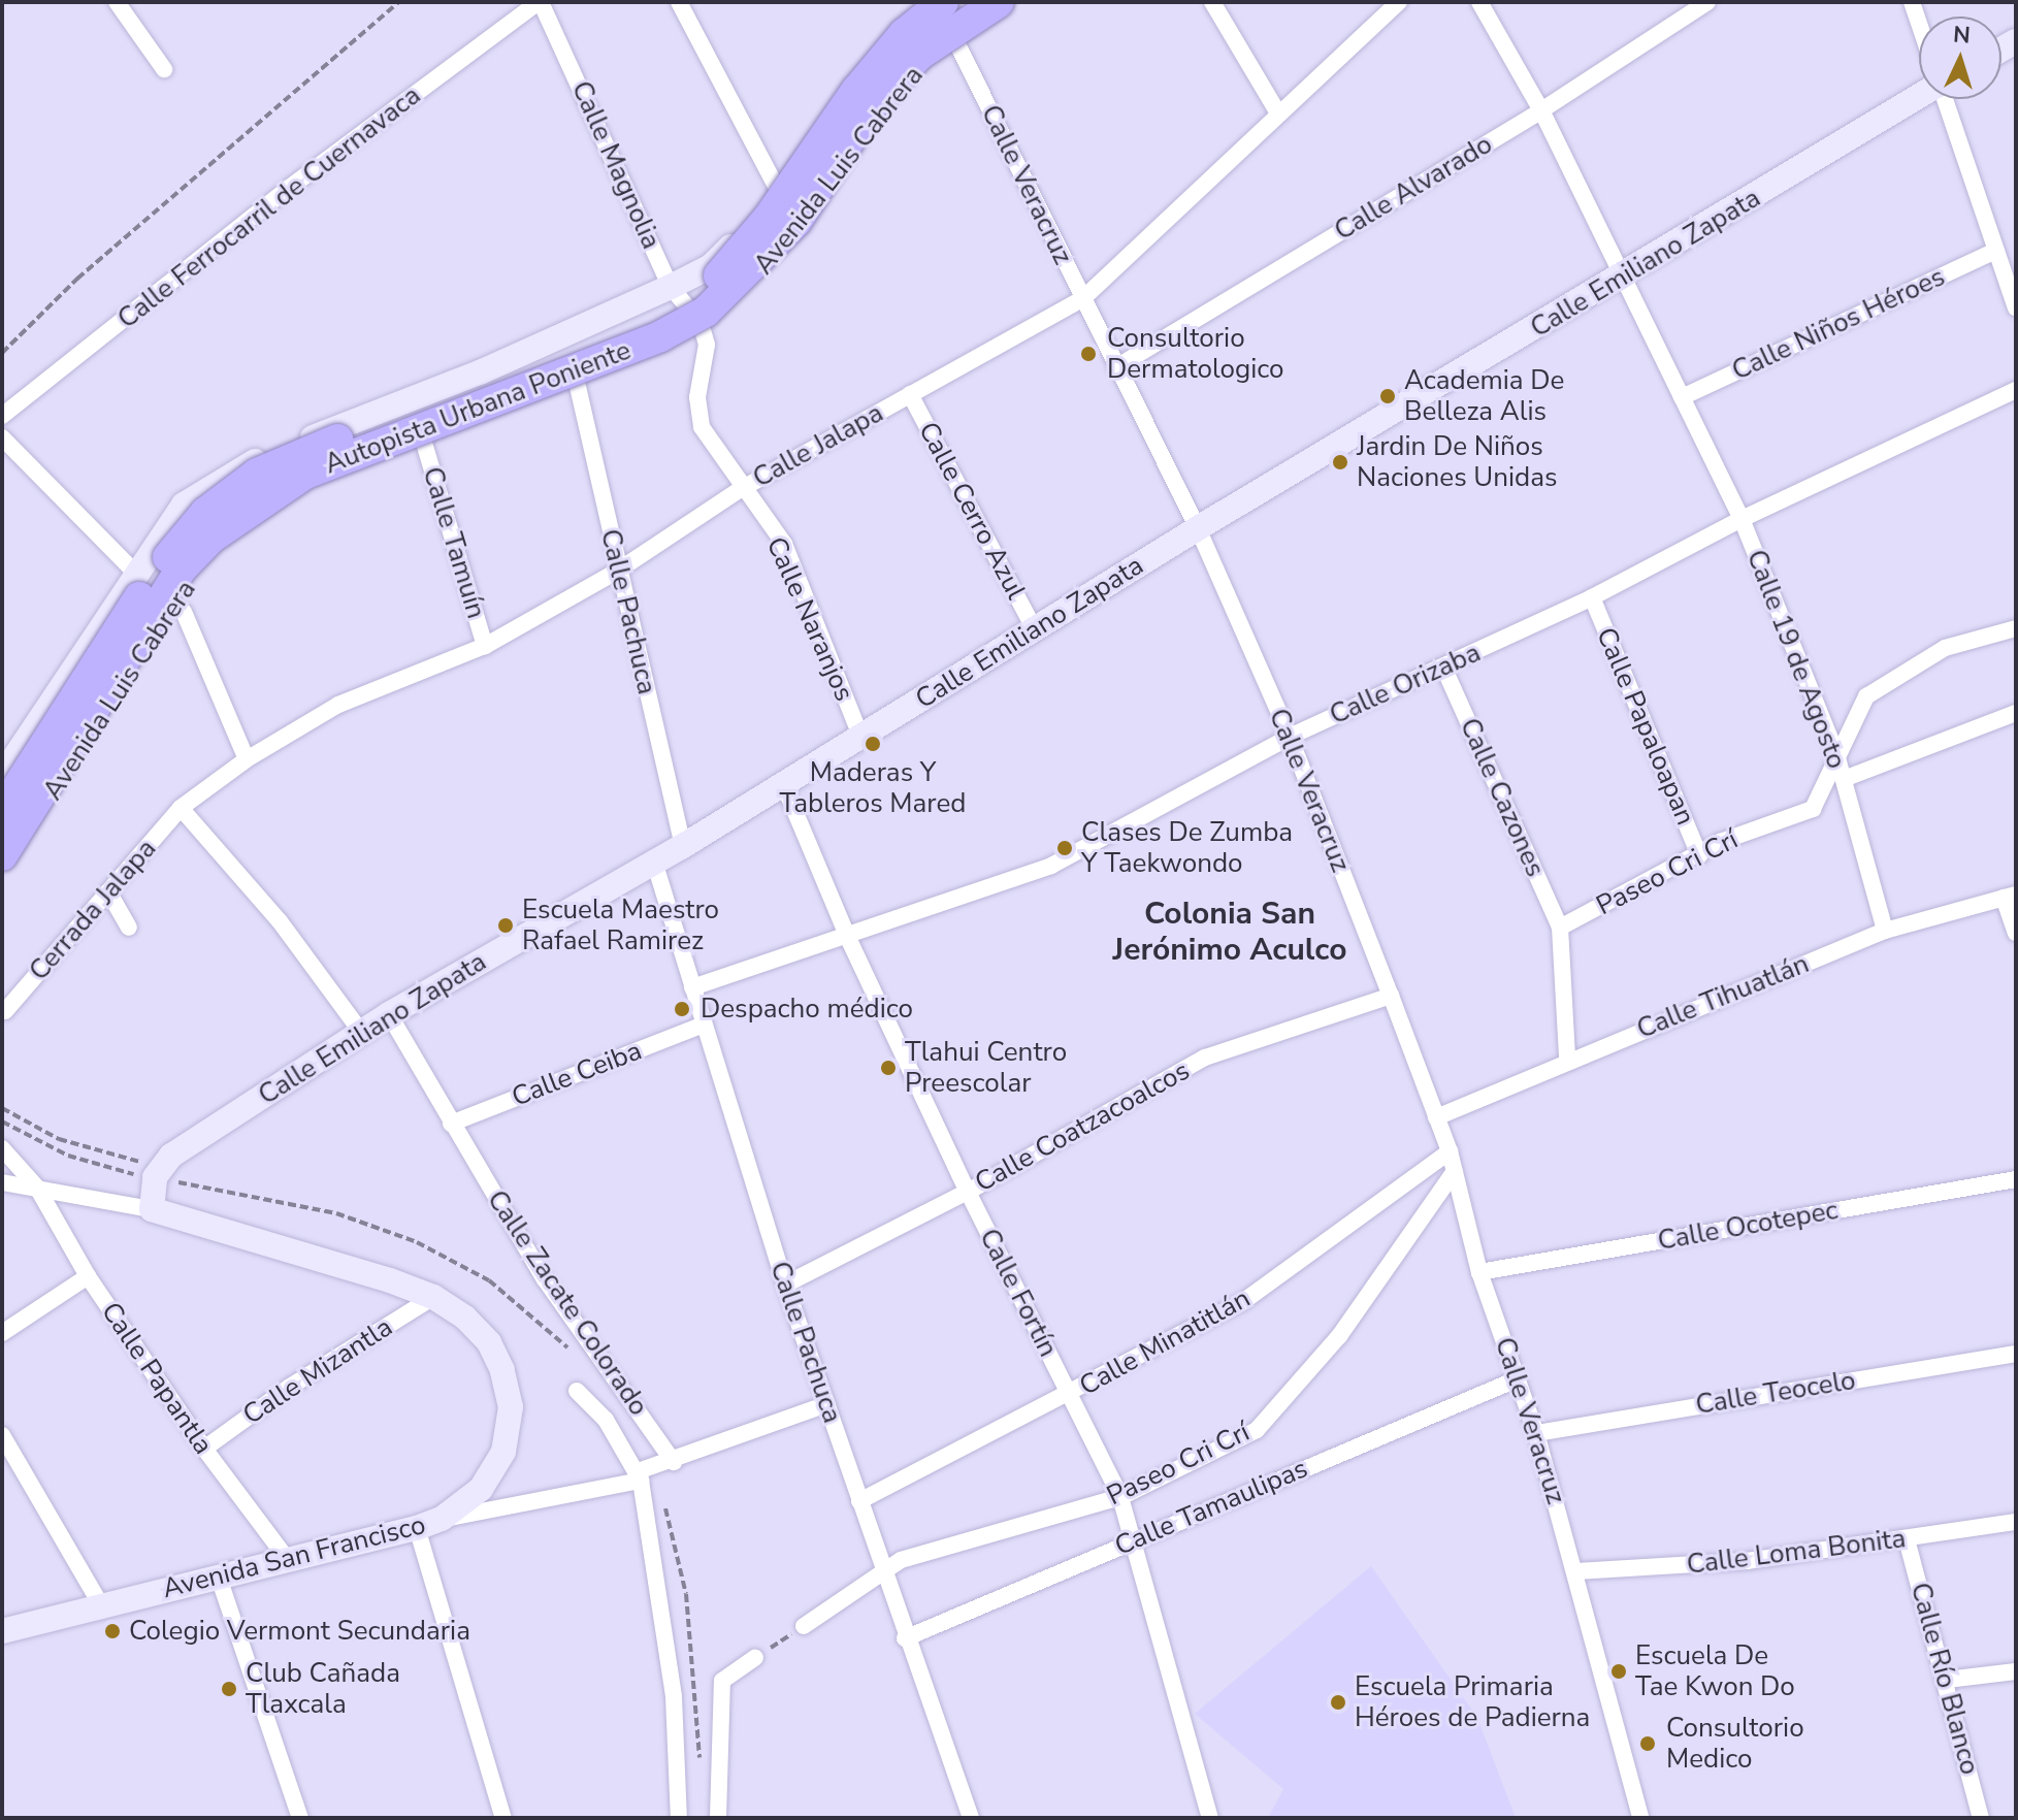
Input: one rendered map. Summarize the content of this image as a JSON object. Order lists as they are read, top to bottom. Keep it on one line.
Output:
{"streets":{"highway":["Autopista Urbana Poniente"],"street":["Calle Magnolia","Avenida Luis Cabrera","Calle Veracruz","Calle Alvarado","Calle Ferrocarril de Cuernavaca","Calle Emiliano Zapata","Calle Niños Héroes","Calle Jalapa","Calle Cerro Azul","Calle Tamuín","Calle Pachuca","Calle Naranjos","Calle 19 de Agosto","Calle Orizaba","Calle Papaloapan","Calle Cazones","Paseo Cri Crí","Cerrada Jalapa","Calle Tihuatlán","Calle Ceiba","Calle Coatzacoalcos","Calle Ocotepec","Calle Fortín","Calle Zacate Colorado","Calle Minatitlán","Calle Mizantla","Calle Papantla","Calle Teocelo","Calle Tamaulipas","Calle Loma Bonita","Avenida San Francisco","Calle Río Blanco"]},"crossings":[["Calle Magnolia","Avenida Luis Cabrera"],["Calle Magnolia","Calle Ferrocarril de Cuernavaca"],["Calle Magnolia","Calle Naranjos"],["Avenida Luis Cabrera","Calle Veracruz"],["Avenida Luis Cabrera","Autopista Urbana Poniente"],["Avenida Luis Cabrera","Calle Tamuín"],["Avenida Luis Cabrera","Calle Pachuca"],["Avenida Luis Cabrera","Calle Naranjos"],["Calle Veracruz","Calle Alvarado"],["Calle Veracruz","Calle Emiliano Zapata"],["Calle Veracruz","Calle Jalapa"],["Calle Veracruz","Calle Orizaba"],["Calle Veracruz","Paseo Cri Crí"],["Calle Veracruz","Calle Tihuatlán"],["Calle Veracruz","Calle Coatzacoalcos"],["Calle Veracruz","Calle Ocotepec"],["Calle Veracruz","Calle Minatitlán"],["Calle Veracruz","Calle Teocelo"],["Calle Veracruz","Calle Tamaulipas"],["Calle Veracruz","Calle Loma Bonita"],["Calle Emiliano Zapata","Calle Cerro Azul"],["Calle Emiliano Zapata","Calle Pachuca"],["Calle Emiliano Zapata","Calle Naranjos"],["Calle Emiliano Zapata","Calle 19 de Agosto"],["Calle Emiliano Zapata","Calle Fortín"],["Calle Emiliano Zapata","Calle Zacate Colorado"],["Calle Niños Héroes","Calle 19 de Agosto"],["Calle Jalapa","Calle Cerro Azul"],["Calle Jalapa","Calle Tamuín"],["Calle Jalapa","Calle Pachuca"],["Calle Jalapa","Calle Naranjos"],["Calle Jalapa","Cerrada Jalapa"],["Calle Pachuca","Calle Orizaba"],["Calle Pachuca","Paseo Cri Crí"],["Calle Pachuca","Calle Ceiba"],["Calle Pachuca","Calle Coatzacoalcos"],["Calle Pachuca","Calle Minatitlán"],["Calle Pachuca","Calle Tamaulipas"],["Calle Pachuca","Avenida San Francisco"],["Calle 19 de Agosto","Calle Orizaba"],["Calle 19 de Agosto","Paseo Cri Crí"],["Calle 19 de Agosto","Calle Tihuatlán"],["Calle Orizaba","Calle Papaloapan"],["Calle Orizaba","Calle Cazones"],["Calle Orizaba","Calle Fortín"],["Calle Papaloapan","Paseo Cri Crí"],["Calle Cazones","Paseo Cri Crí"],["Paseo Cri Crí","Calle Fortín"],["Calle Ceiba","Calle Zacate Colorado"],["Calle Coatzacoalcos","Calle Fortín"],["Calle Fortín","Calle Minatitlán"],["Calle Fortín","Calle Tamaulipas"],["Calle Zacate Colorado","Avenida San Francisco"],["Calle Mizantla","Calle Papantla"],["Calle Mizantla","Avenida San Francisco"],["Calle Papantla","Avenida San Francisco"],["Calle Loma Bonita","Calle Río Blanco"]],"districts":["Colonia San Jerónimo Aculco"],"places":["Consultorio Dermatologico","Academia De Belleza Alis","Jardin De Niños Naciones Unidas","Maderas Y Tableros Mared","Clases De Zumba Y Taekwondo","Escuela Maestro Rafael Ramirez","Despacho médico","Tlahui Centro Preescolar","Colegio Vermont Secundaria","Escuela De Tae Kwon Do","Club Cañada Tlaxcala","Escuela Primaria Héroes de Padierna","Consultorio Medico"],"north":"top"}
